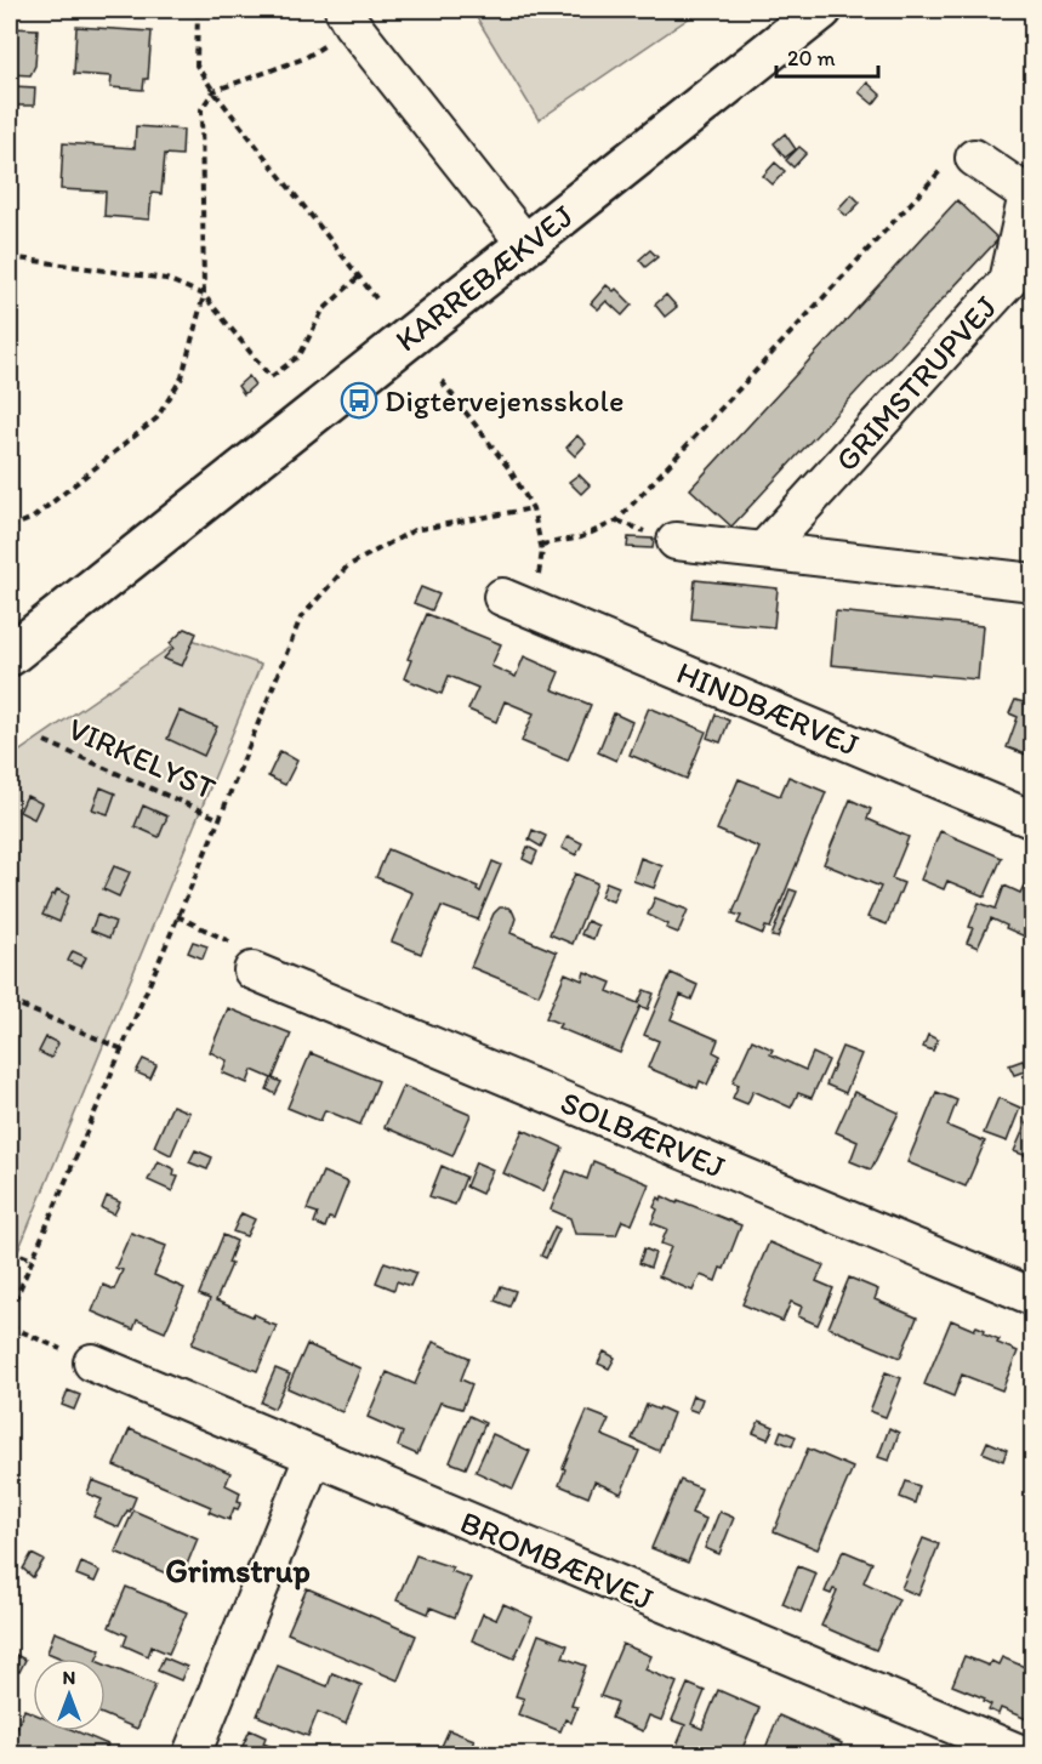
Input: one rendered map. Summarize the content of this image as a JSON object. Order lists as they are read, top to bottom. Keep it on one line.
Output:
{"streets":{"street":["KARREBÆKVEJ","GRIMSTRUPVEJ","HINDBÆRVEJ","SOLBÆRVEJ","BROMBÆRVEJ"],"path":["VIRKELYST"]},"districts":["Grimstrup"],"places":{"bus stop":["Digtervejensskole"]},"scale_bar":"20 m","north":"top"}
